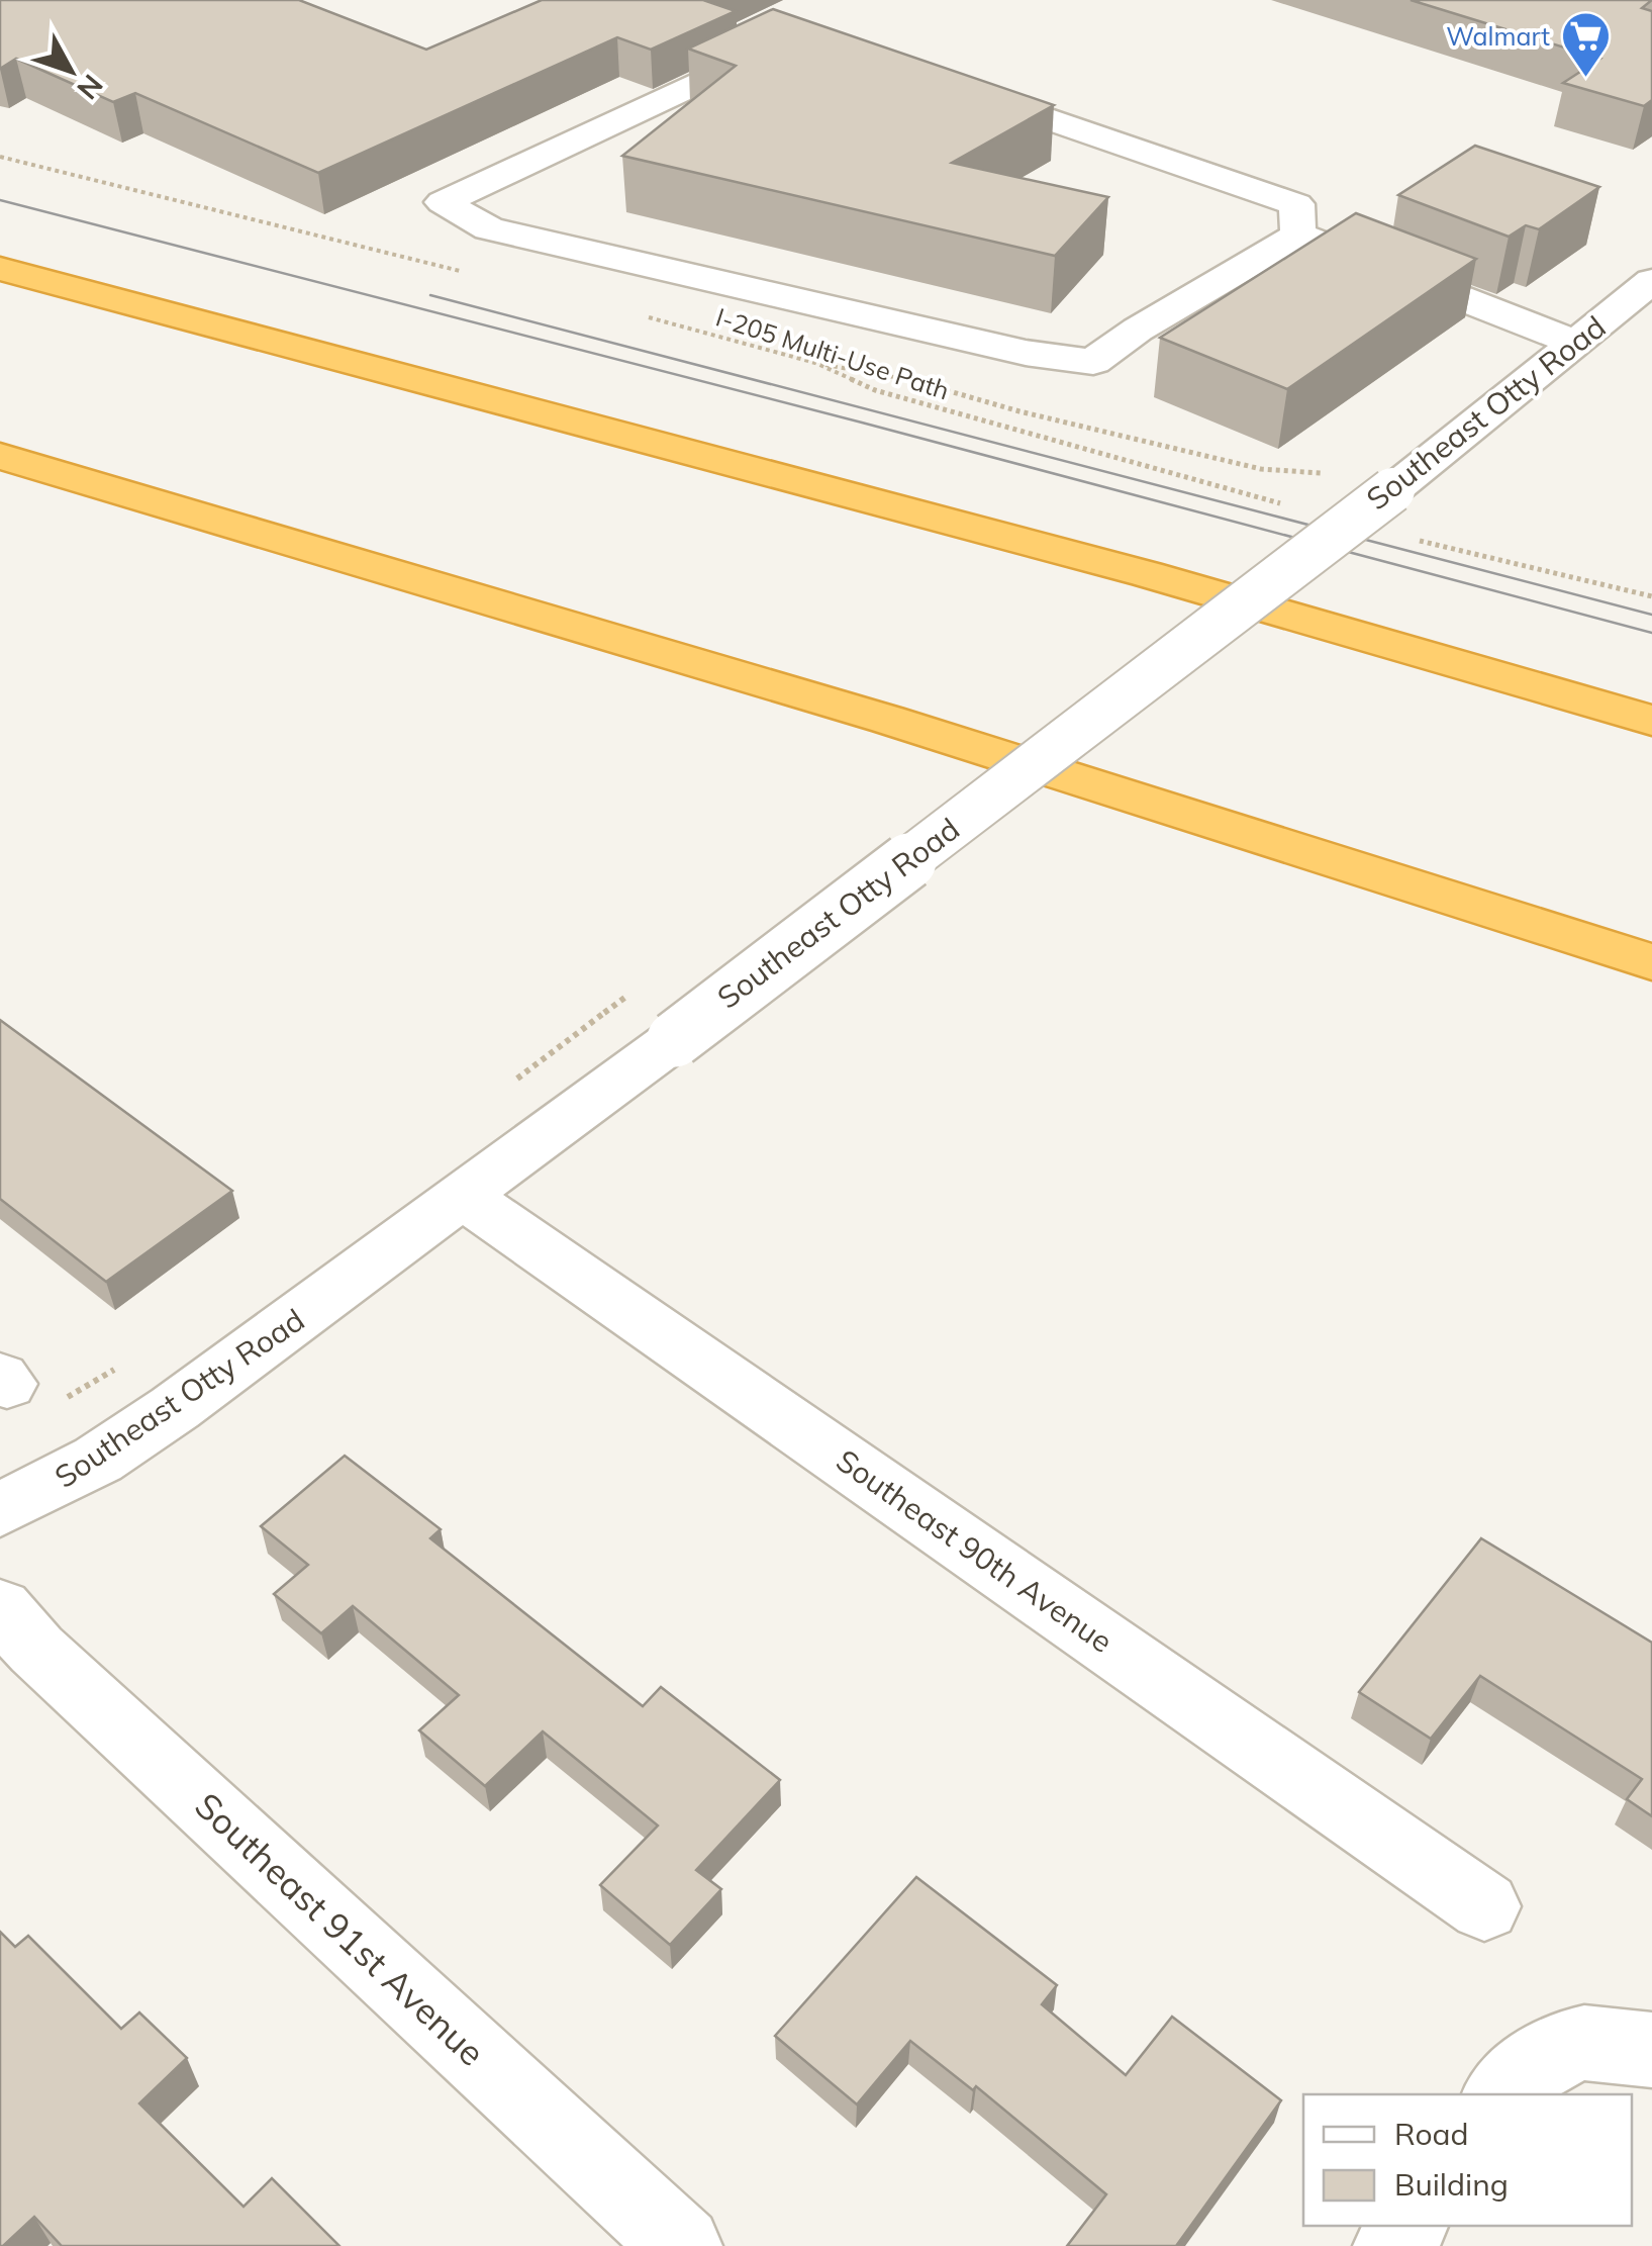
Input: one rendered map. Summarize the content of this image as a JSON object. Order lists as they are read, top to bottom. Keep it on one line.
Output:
{"streets":{"street":["Southeast Otty Road","Southeast 90th Avenue","Southeast 91st Avenue"],"path":["I-205 Multi-Use Path"]},"crossings":[["Southeast Otty Road","Southeast 90th Avenue"]],"places":{"supermarket":["Walmart"]},"legend":["Road","Building"],"north":"bottom right"}
